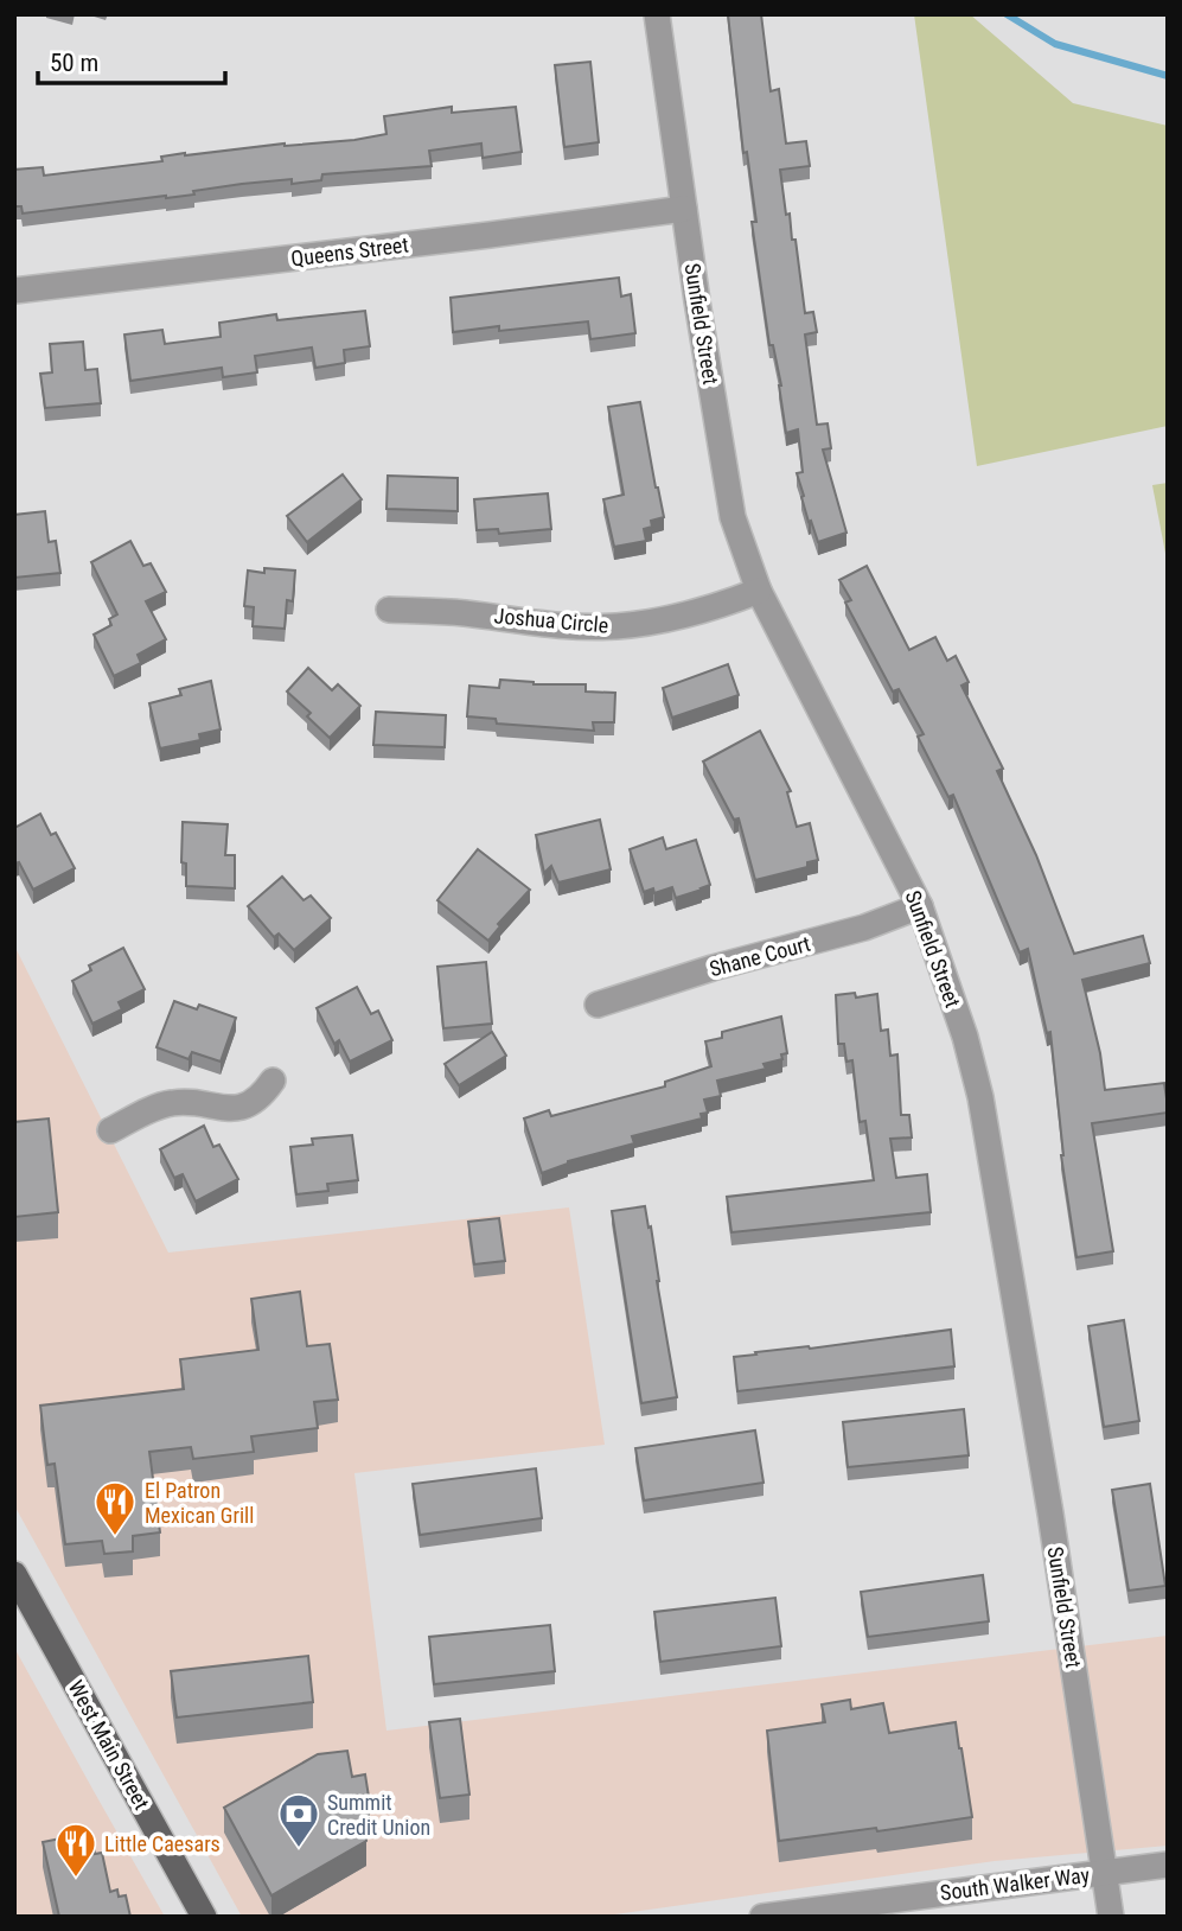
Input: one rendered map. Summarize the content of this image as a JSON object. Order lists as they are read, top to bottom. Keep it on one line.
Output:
{"streets":{"main road":["West Main Street"],"street":["Queens Street","Sunfield Street","Joshua Circle","Shane Court","South Walker Way"]},"crossings":[["Queens Street","Sunfield Street"],["Sunfield Street","Joshua Circle"],["Sunfield Street","Shane Court"],["Sunfield Street","South Walker Way"]],"places":{"restaurant":["El Patron Mexican Grill","Little Caesars"],"bank":["Summit Credit Union"]},"scale_bar":"50 m"}
